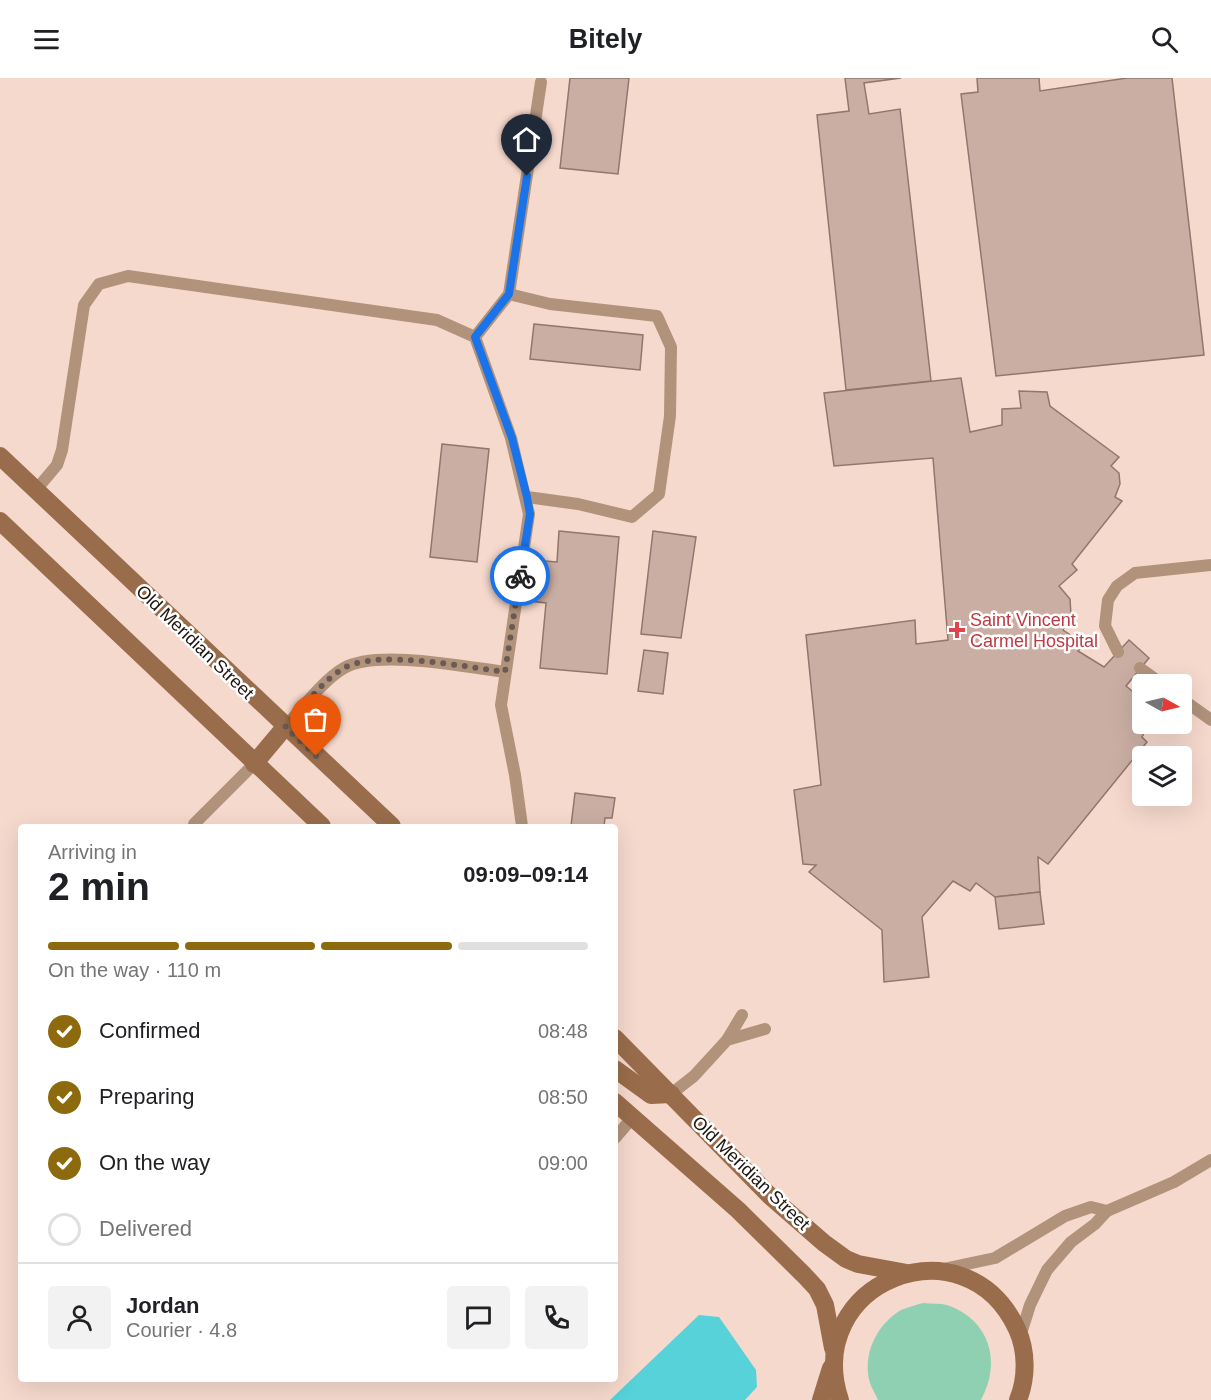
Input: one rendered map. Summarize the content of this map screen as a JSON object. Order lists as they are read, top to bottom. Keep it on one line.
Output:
{"streets":{"main road":["Old Meridian Street"]},"places":{"health":["Saint Vincent Carmel Hospital"]},"north":"right","page":{"header":"Bitely","heading":["2 min","Arriving in","09:09–09:14"],"panel":["Jordan","Courier · 4.8"],"bar":"On the way · 110 m","list":[["Confirmed","08:48"],["Preparing","08:50"],["On the way","09:00"],"Delivered"]}}
